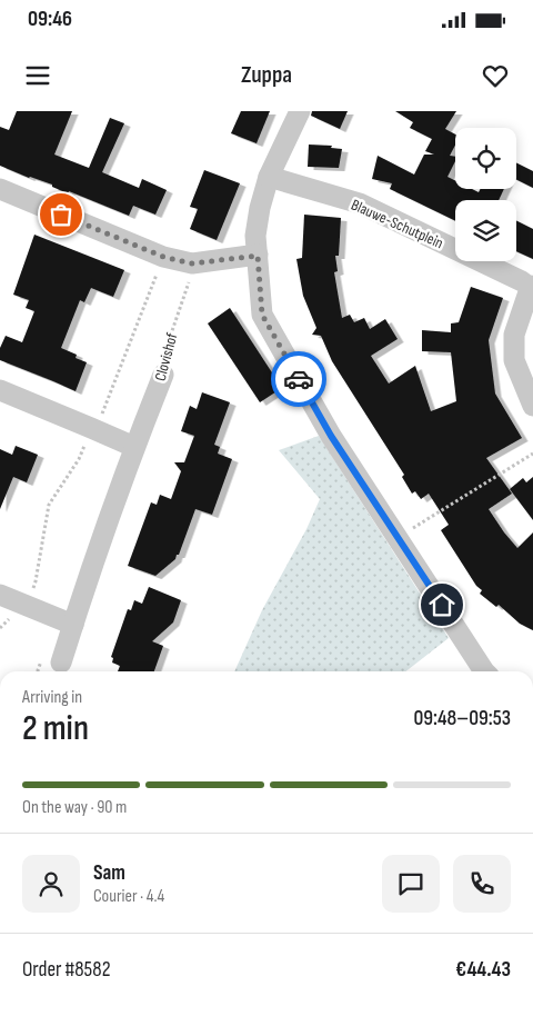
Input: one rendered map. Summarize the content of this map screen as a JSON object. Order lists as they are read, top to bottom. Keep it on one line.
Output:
{"streets":{"street":["Blauwe-Schutplein","Clovishof"]},"page":{"status":"09:46","header":"Zuppa","heading":["2 min","Arriving in","09:48–09:53"],"panel":["Sam","Courier · 4.4","Order #8582","€44.43"],"bar":"On the way · 90 m"}}
